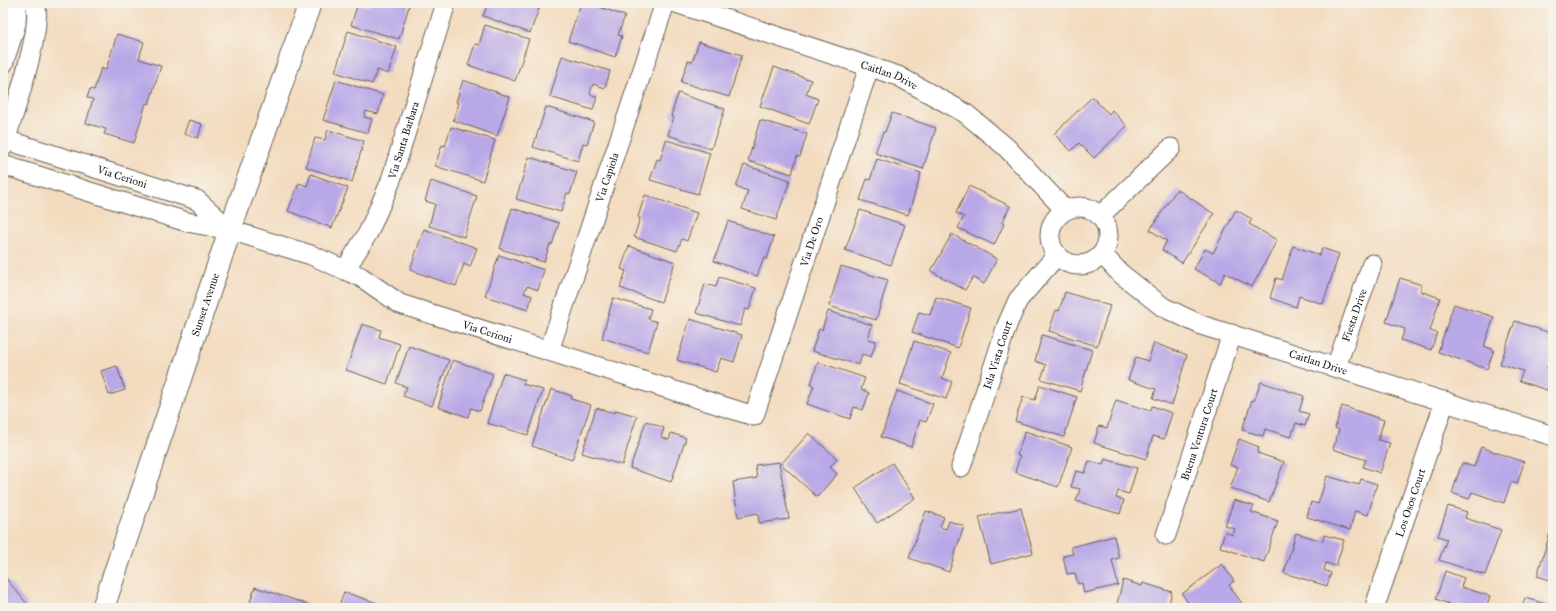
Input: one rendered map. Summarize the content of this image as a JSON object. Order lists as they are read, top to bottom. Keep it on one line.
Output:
{"streets":{"main road":["Sunset Avenue"],"street":["Caitlan Drive","Via Santa Barbara","Via Cerioni","Via Capiola","Via De Oro","Fiesta Drive","Isla Vista Court","Buena Ventura Court","Los Osos Court"]},"crossings":[["Caitlan Drive","Via De Oro"],["Caitlan Drive","Fiesta Drive"],["Caitlan Drive","Isla Vista Court"],["Caitlan Drive","Buena Ventura Court"],["Caitlan Drive","Los Osos Court"],["Via Santa Barbara","Via Cerioni"],["Via Cerioni","Via Capiola"],["Via Cerioni","Via De Oro"],["Via Cerioni","Sunset Avenue"]]}
